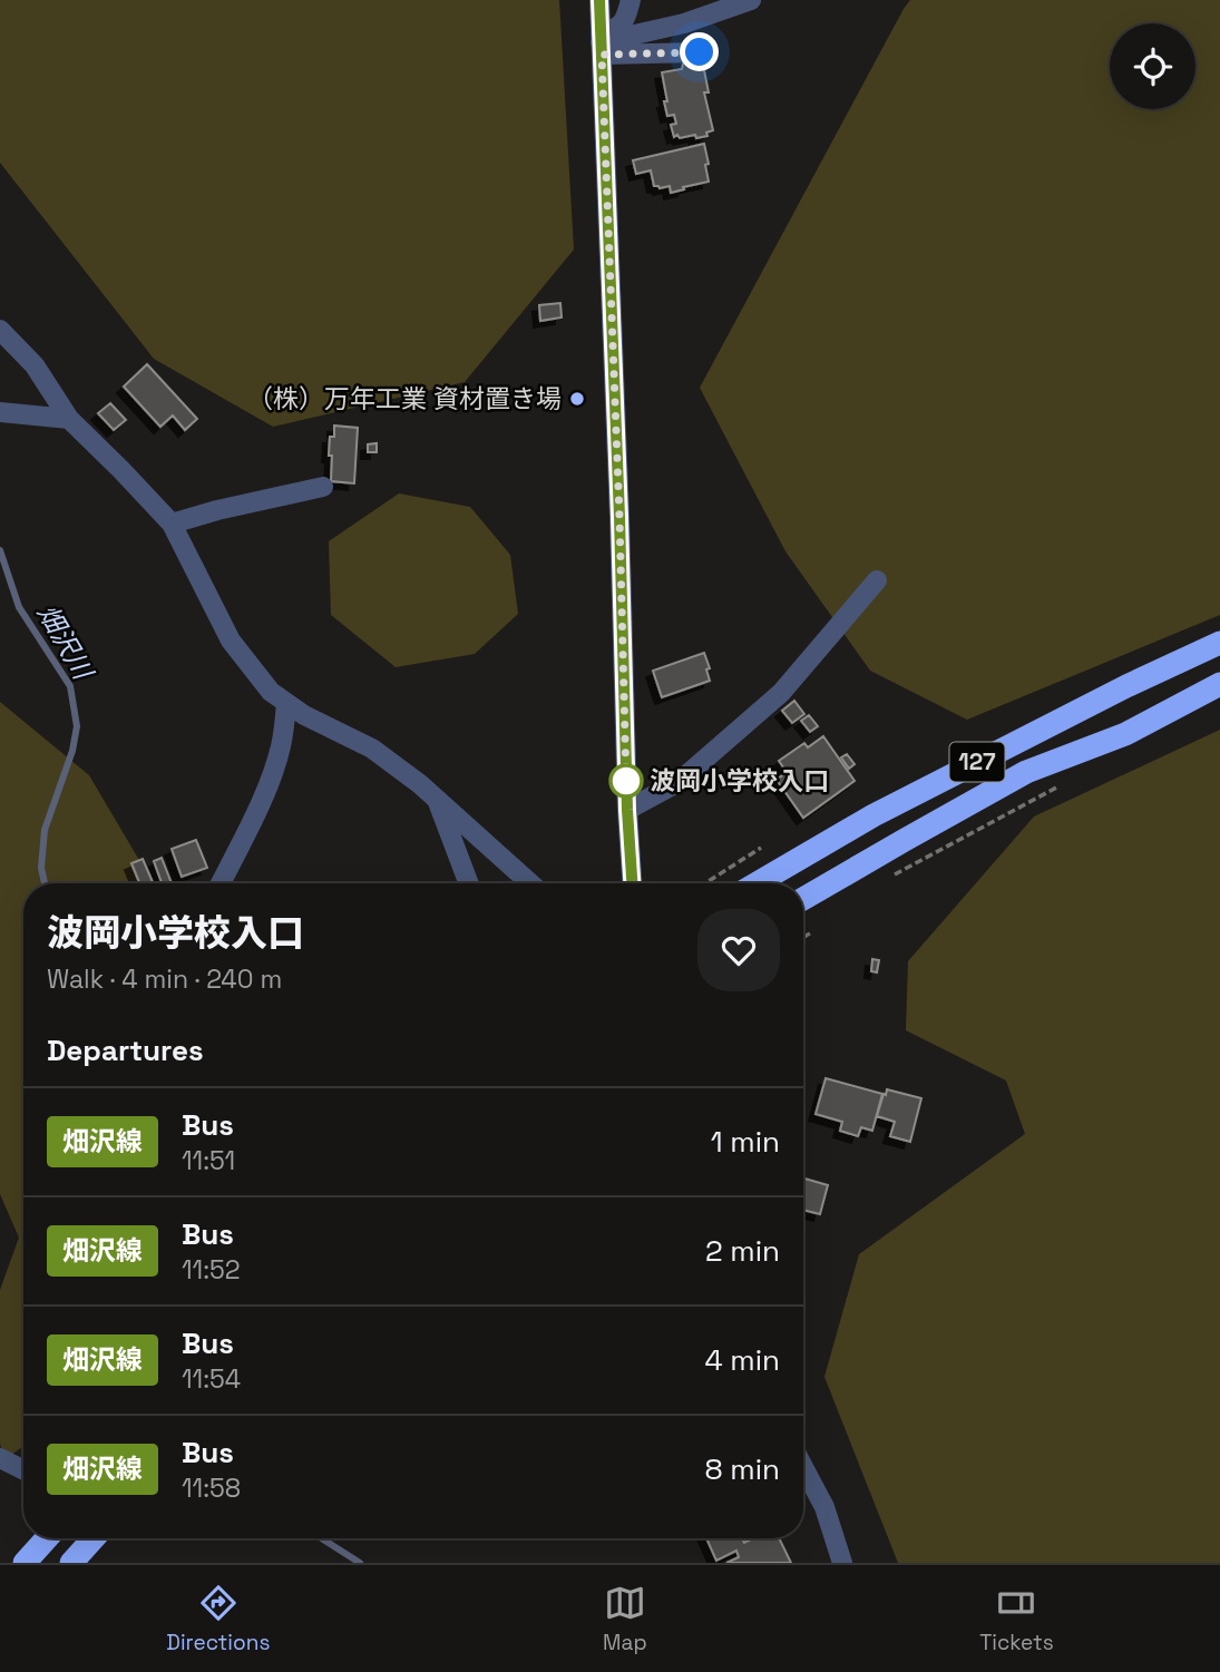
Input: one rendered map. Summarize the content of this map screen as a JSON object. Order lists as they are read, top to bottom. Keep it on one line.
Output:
{"streets":{"highway":["127"]},"water":["畑沢川"],"places":["（株）万年工業 資材置き場","波岡小学校入口"],"lines":["bus line 畑沢線"],"page":{"heading":[["波岡小学校入口","Walk · 4 min · 240 m"],"Departures"],"list":[{"mark":"畑沢線","name":"Bus","note":"11:51","value":"1 min"},{"mark":"畑沢線","name":"Bus","note":"11:52","value":"2 min"},{"mark":"畑沢線","name":"Bus","note":"11:54","value":"4 min"},{"mark":"畑沢線","name":"Bus","note":"11:58","value":"8 min"}],"tabs":["Directions","Map","Tickets"]}}
